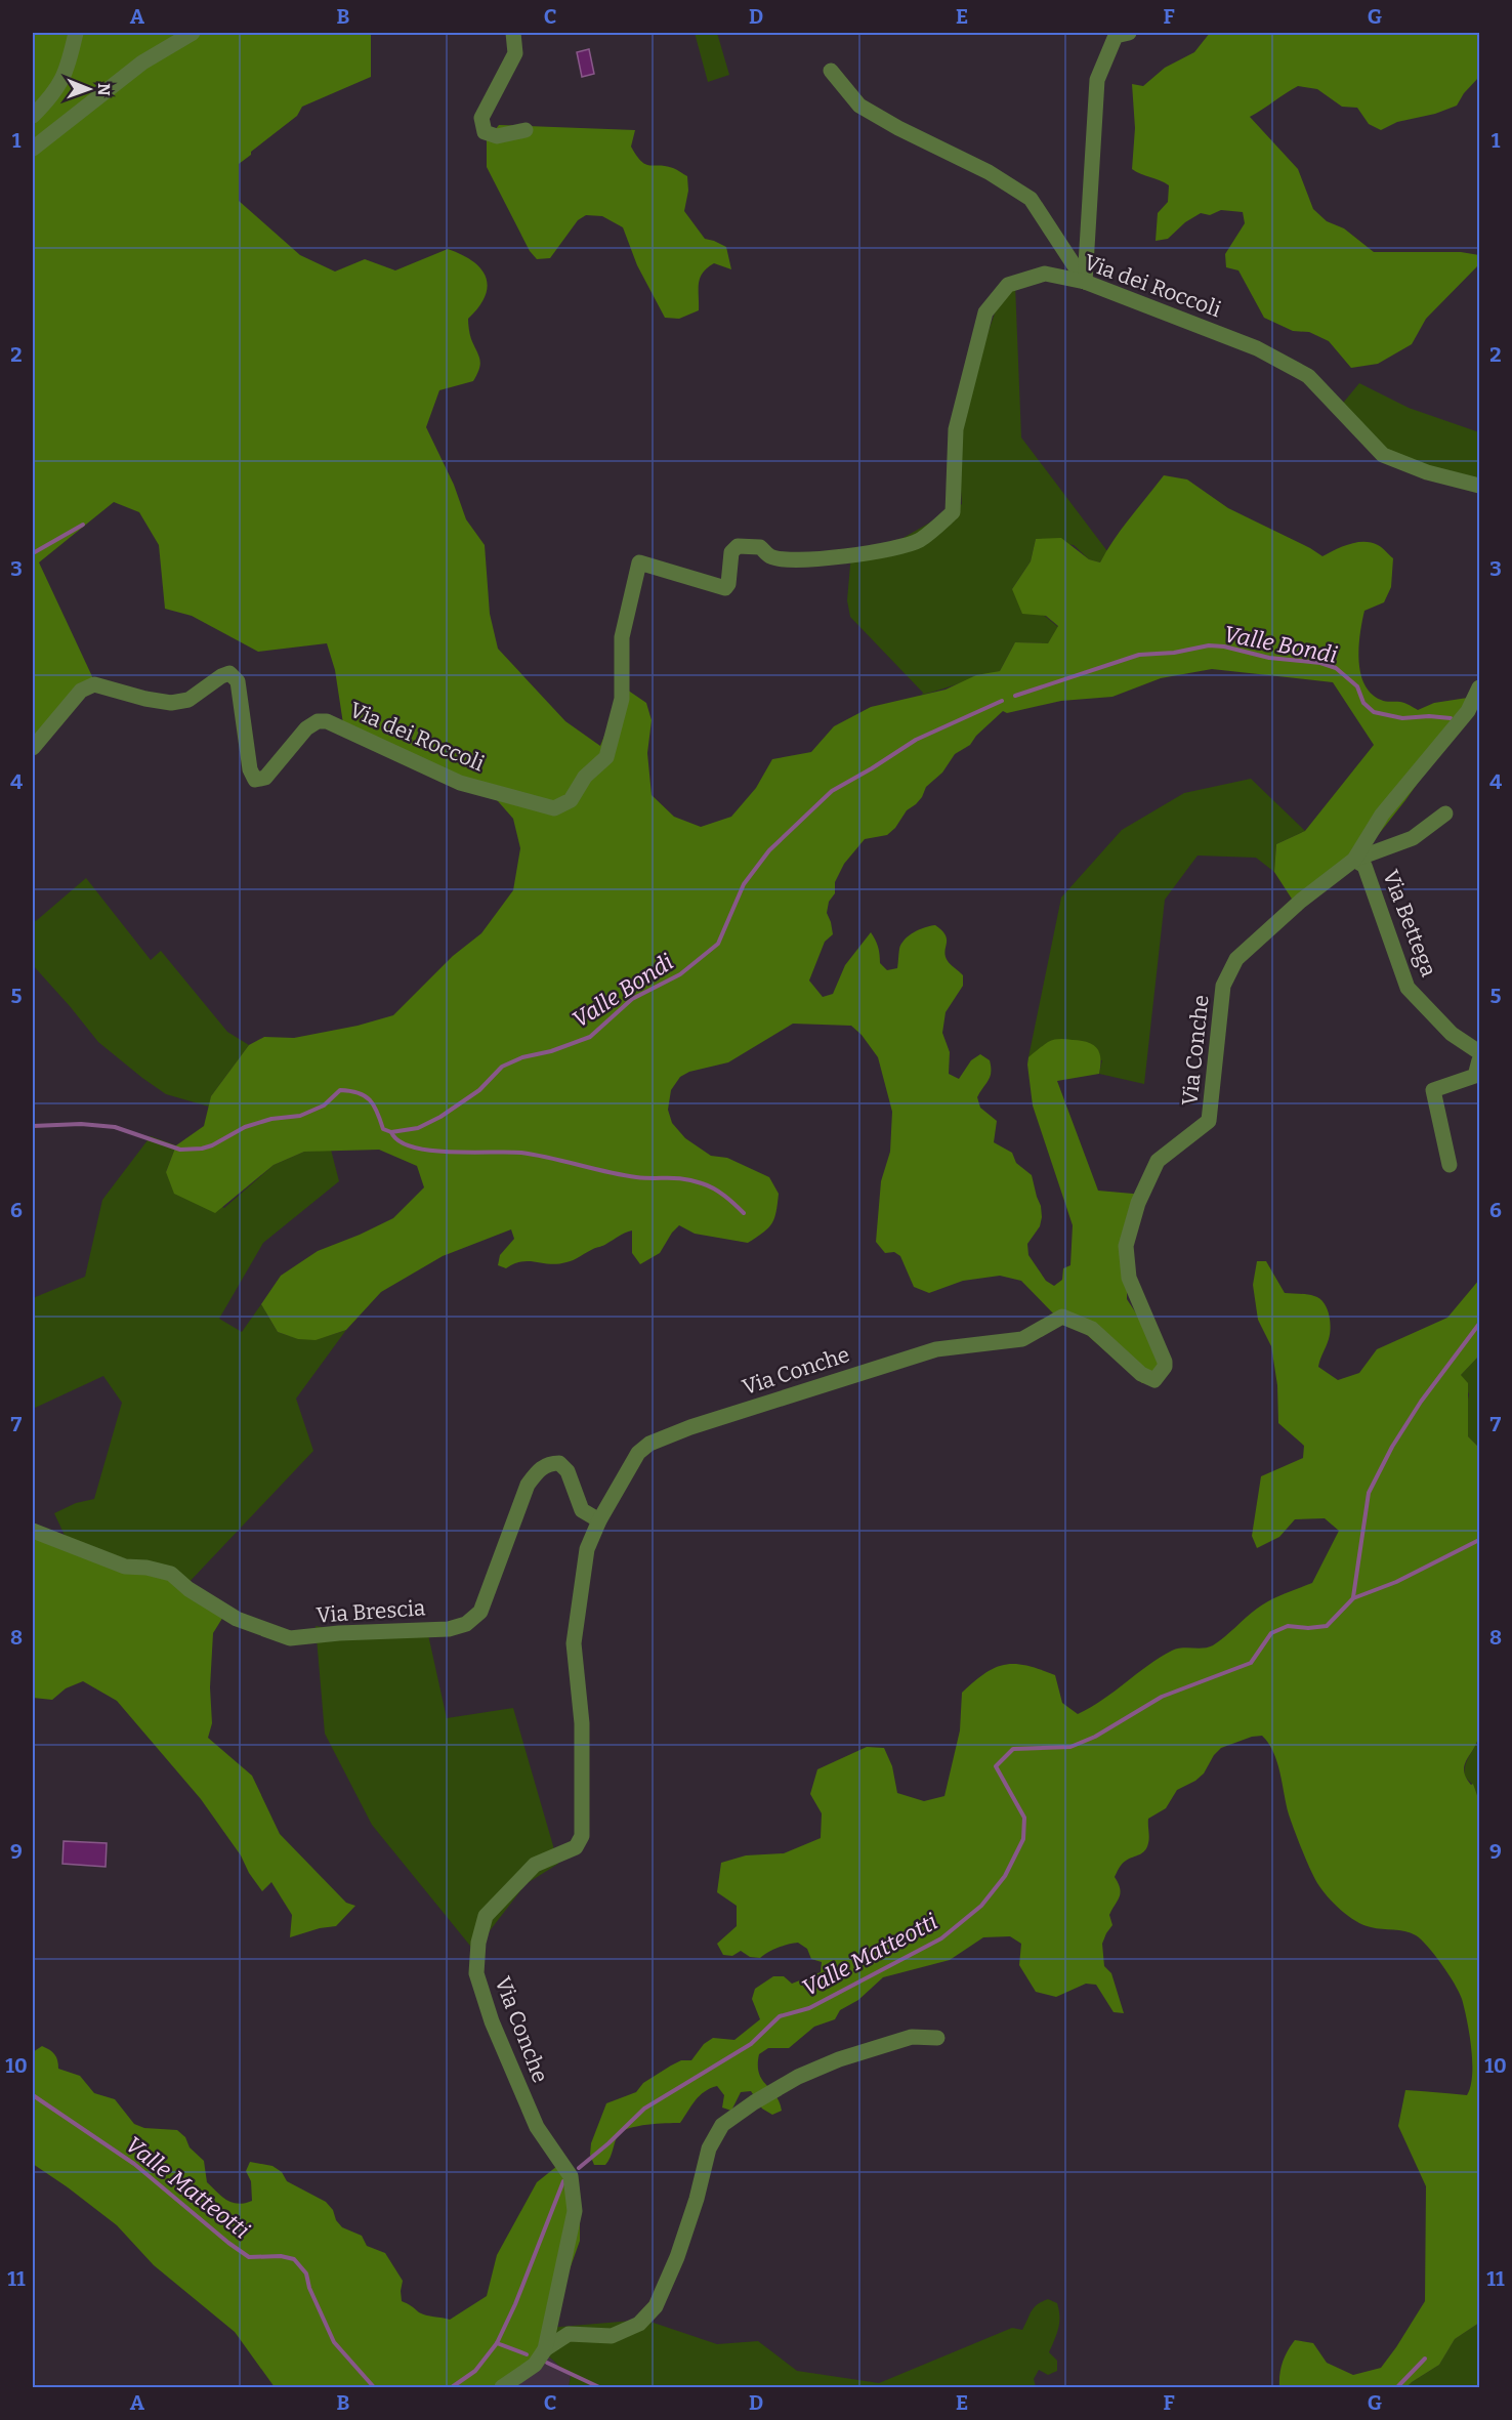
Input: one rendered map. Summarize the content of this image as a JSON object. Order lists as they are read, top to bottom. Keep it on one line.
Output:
{"streets":{"street":["Via dei Roccoli","Via Bettega","Via Conche","Via Brescia"]},"crossings":[["Via Bettega","Via Conche"],["Via Conche","Via Brescia"]],"water":["Valle Bondi","Valle Matteotti"],"north":"right","grid":{"columns":["A","B","C","D","E","F","G"],"rows":["1","2","3","4","5","6","7","8","9","10","11"]}}
